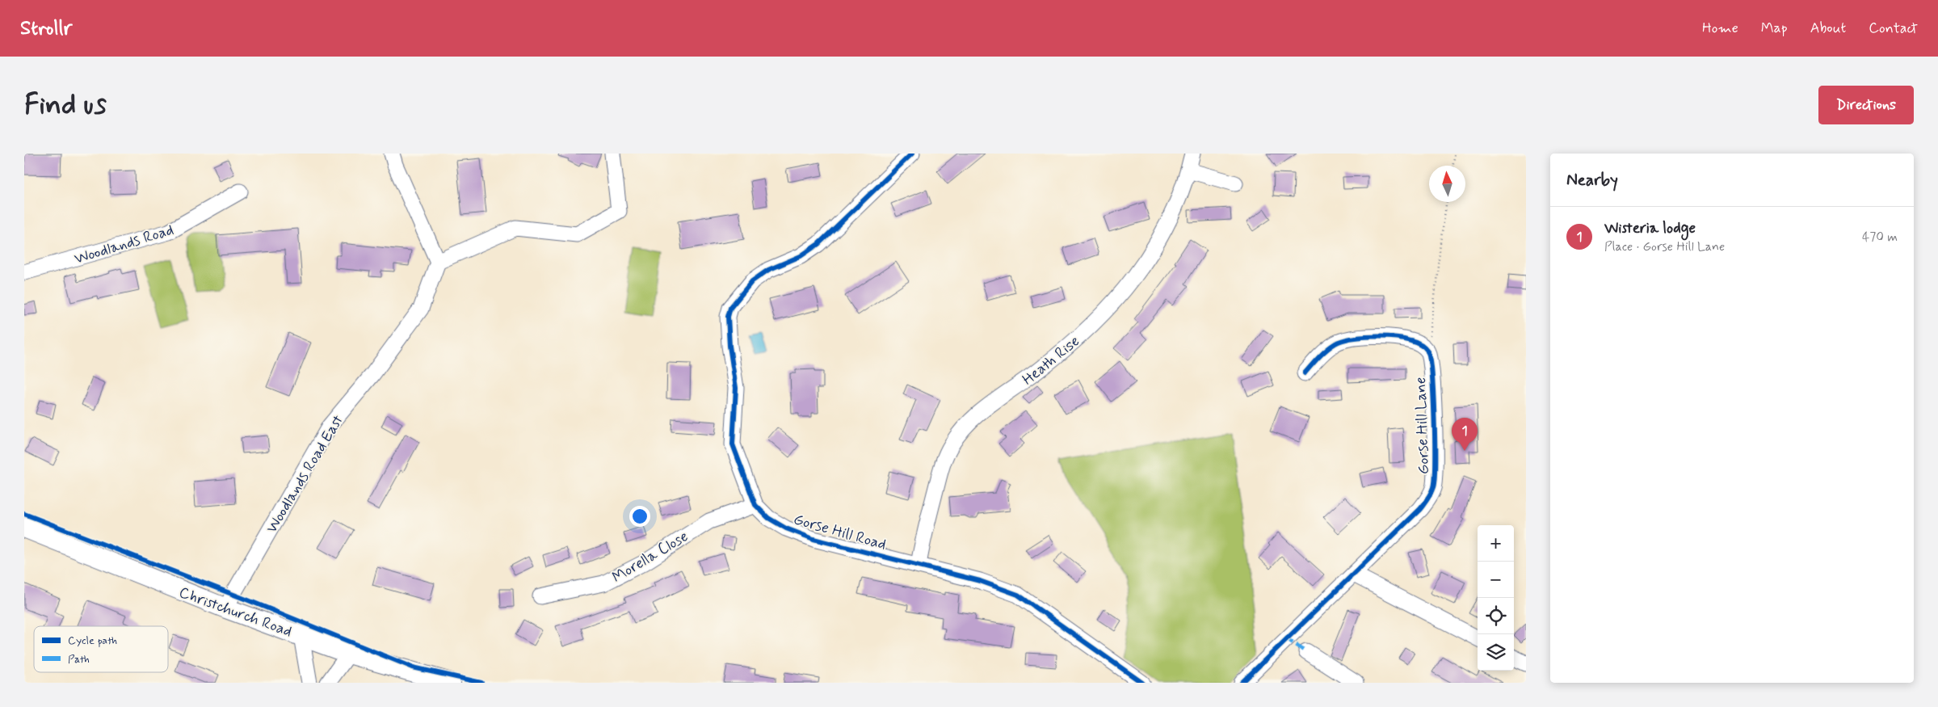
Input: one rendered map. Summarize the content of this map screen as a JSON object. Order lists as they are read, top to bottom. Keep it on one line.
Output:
{"streets":{"main road":["Christchurch Road"],"street":["Woodlands Road","Heath Rise","Gorse Hill Lane","Woodlands Road East","Gorse Hill Road","Morella Close"]},"crossings":[["Heath Rise","Gorse Hill Road"],["Woodlands Road East","Christchurch Road"],["Gorse Hill Road","Morella Close"]],"legend":["Cycle path","Path"],"north":"top","page":{"header":"Strollr","nav":["Home","Map","About","Contact"],"buttons":"Directions","title":"Find us","heading":"Nearby","list":[{"mark":"1","name":"Wisteria lodge","note":"Place · Gorse Hill Lane","value":"470 m"}],"pins":"1","map_buttons":["+","−"]}}
